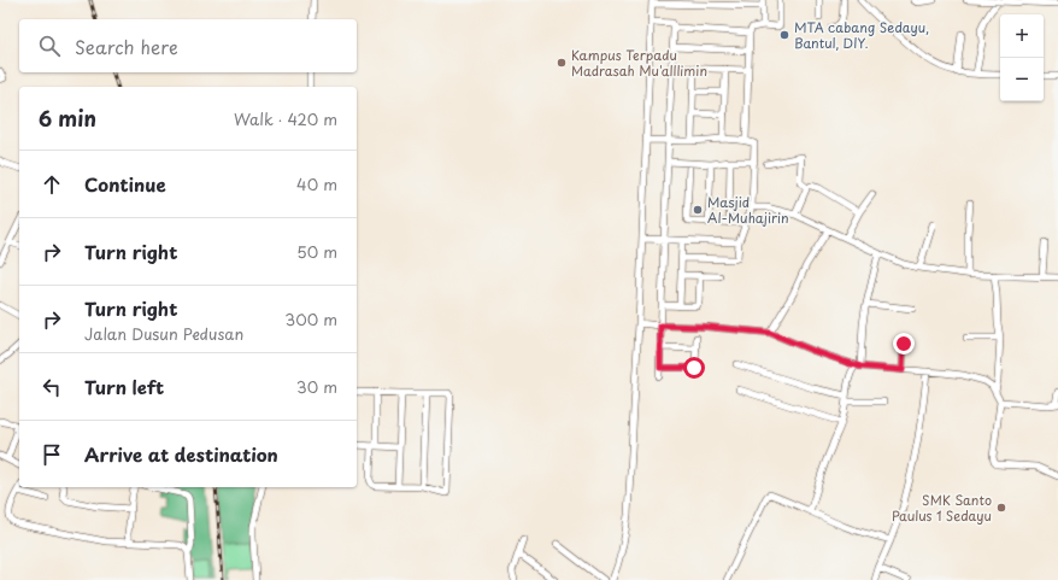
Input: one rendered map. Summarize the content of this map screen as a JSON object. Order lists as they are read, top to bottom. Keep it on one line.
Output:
{"places":["MTA cabang Sedayu, Bantul, DIY.","Kampus Terpadu Madrasah Mu'alllimin","Masjid Al-Muhajirin","SMK Santo Paulus 1 Sedayu"],"page":{"map_buttons":["+","−"],"search":"Search here","heading":["6 min","Walk · 420 m"],"list":[["Continue","40 m"],["Turn right","50 m"],["Turn right","Jalan Dusun Pedusan","300 m"],["Turn left","30 m"],"Arrive at destination"]}}
